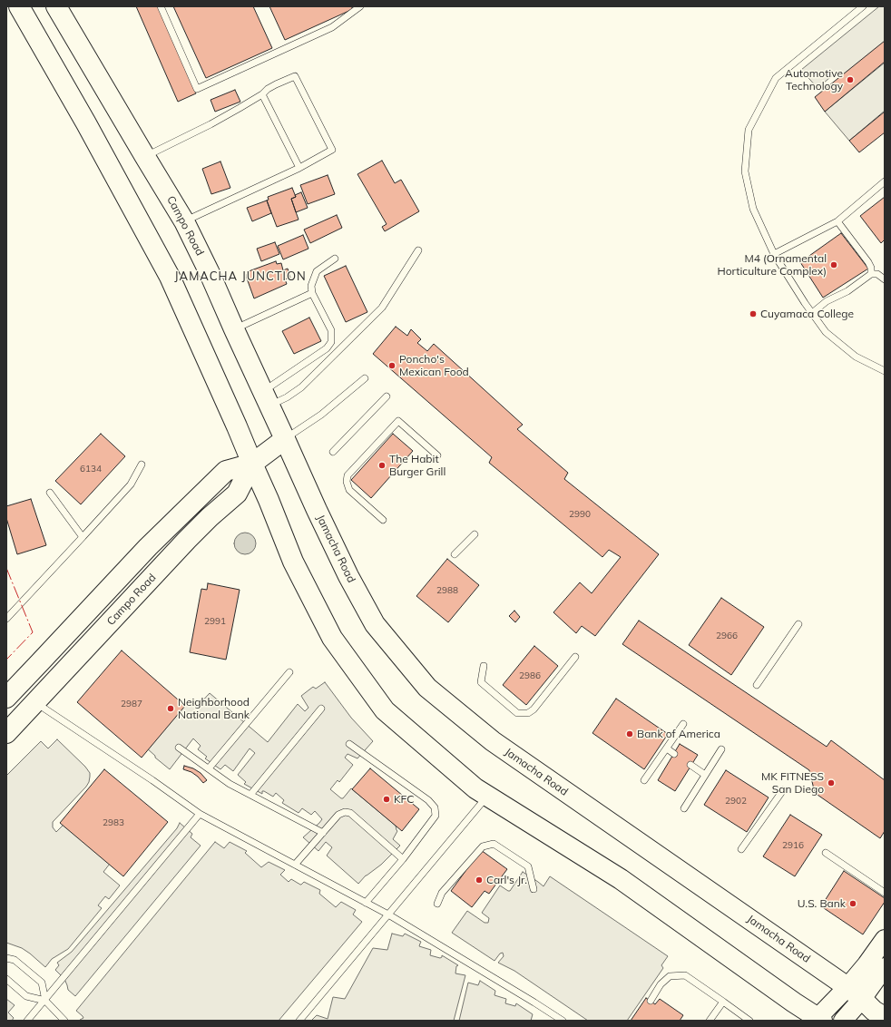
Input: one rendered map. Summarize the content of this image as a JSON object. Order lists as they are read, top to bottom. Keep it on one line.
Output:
{"streets":{"main road":["Campo Road","Jamacha Road"]},"crossings":[["Campo Road","Jamacha Road"]],"districts":["JAMACHA JUNCTION"],"places":["Automotive Technology","M4 (Ornamental Horticulture Complex)","Cuyamaca College","Poncho's Mexican Food","The Habit Burger Grill","Neighborhood National Bank","Bank of America","MK FITNESS San Diego","KFC","Carl's Jr.","U.S. Bank"],"house_numbers":["6134","2990","2988","2991","2966","2986","2987","2902","2983","2916"]}
